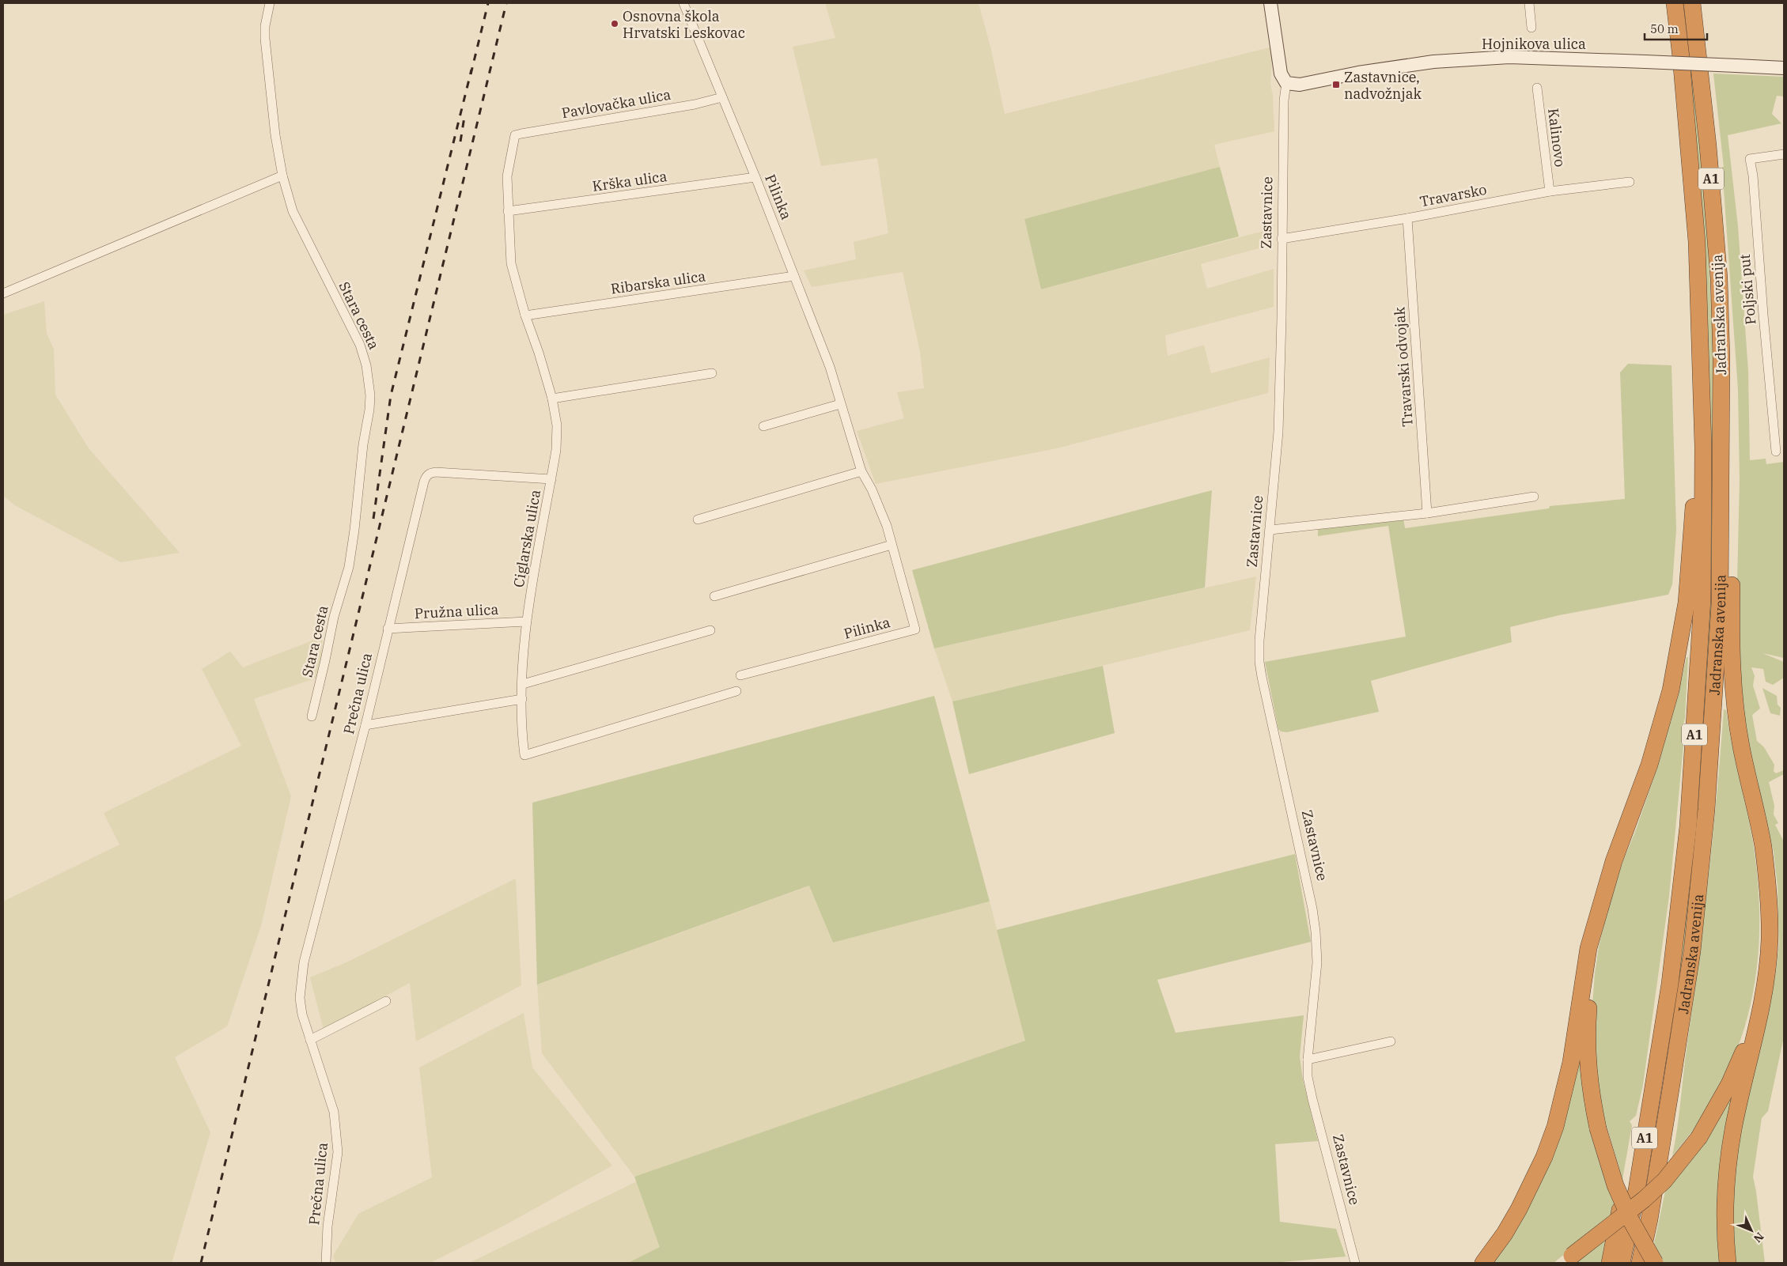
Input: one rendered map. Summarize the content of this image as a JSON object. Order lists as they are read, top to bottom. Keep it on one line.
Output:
{"streets":{"highway":["A1","Jadranska avenija"],"main road":["Hojnikova ulica","Zastavnice"],"street":["Pavlovačka ulica","Kalinovo","Krška ulica","Travarsko","Pilinka","Ribarska ulica","Poljski put","Stara cesta","Travarski odvojak","Ciglarska ulica","Pružna ulica","Prečna ulica"]},"crossings":[["Hojnikova ulica","Zastavnice"],["Pavlovačka ulica","Pilinka"],["Pavlovačka ulica","Ciglarska ulica"],["Kalinovo","Travarsko"],["Krška ulica","Pilinka"],["Krška ulica","Ciglarska ulica"],["Travarsko","Zastavnice"],["Travarsko","Travarski odvojak"],["Pilinka","Ribarska ulica"],["Ribarska ulica","Ciglarska ulica"],["Ciglarska ulica","Pružna ulica"],["Ciglarska ulica","Prečna ulica"],["Pružna ulica","Prečna ulica"]],"places":{"other":["Osnovna škola Hrvatski Leskovac"],"transit":["Zastavnice, nadvožnjak"]},"scale_bar":"50 m","north":"bottom right"}
